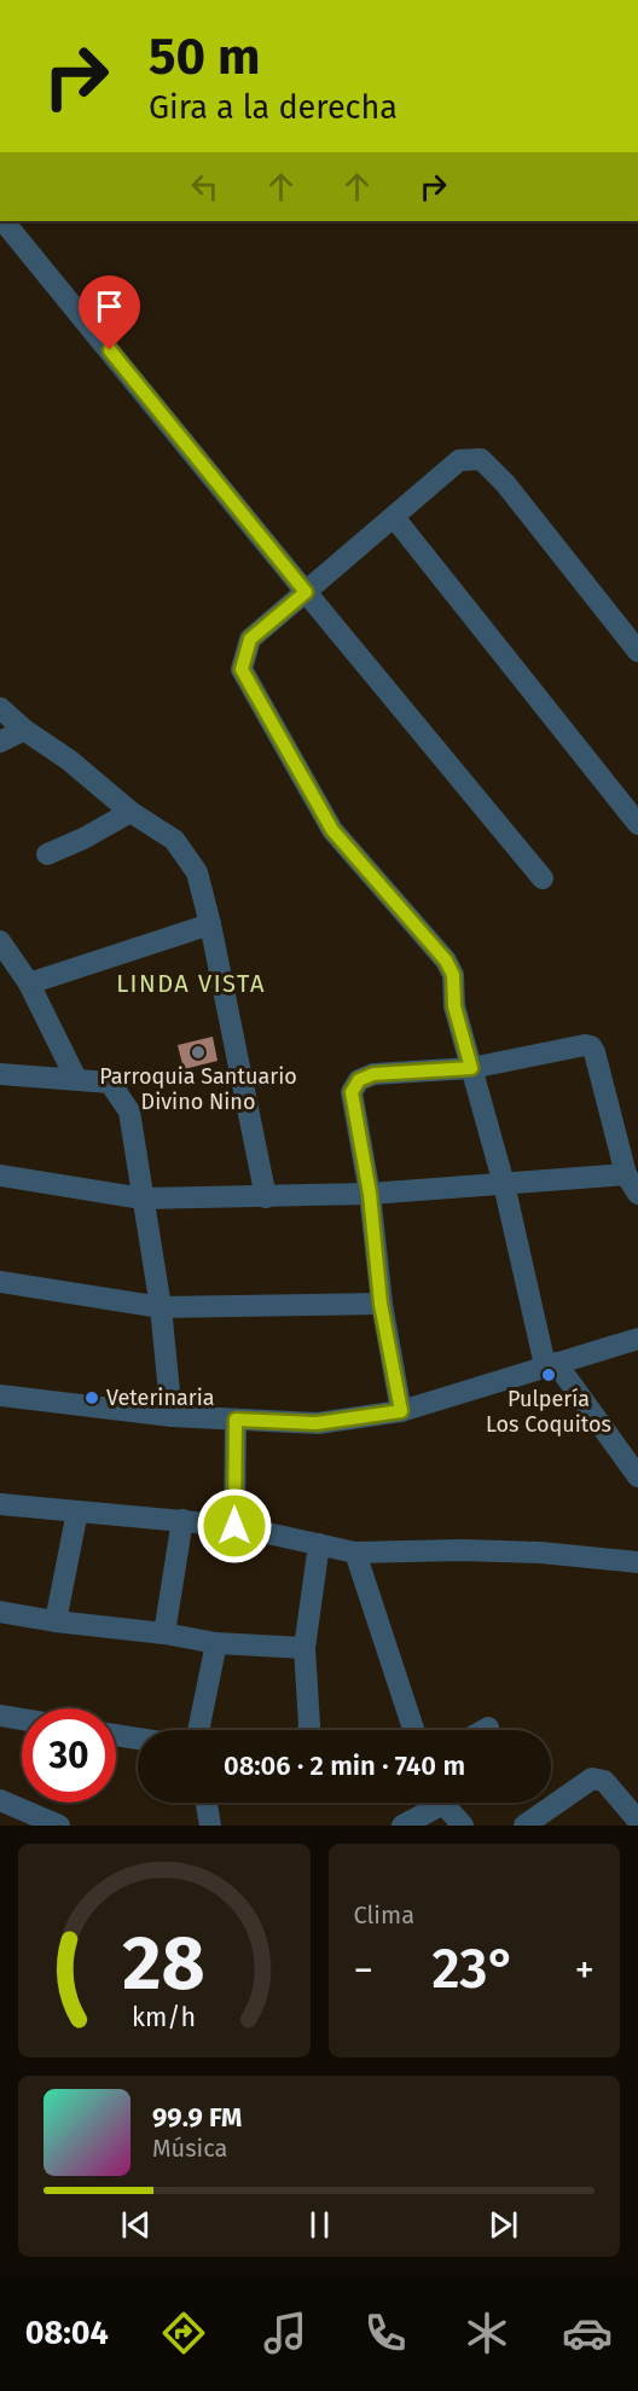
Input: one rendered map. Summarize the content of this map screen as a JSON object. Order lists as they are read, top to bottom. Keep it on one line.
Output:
{"districts":["LINDA VISTA"],"places":["Parroquia Santuario Divino Nino","Pulpería Los Coquitos","Veterinaria"],"page":{"turn":["50 m","Gira a la derecha"],"limit":"30","trip":"08:06 · 2 min · 740 m","tile":"Clima","heat":["−","23°","+"],"song":["99.9 FM","Música"],"tabs":"08:04","gauge":["28","km/h"]}}
